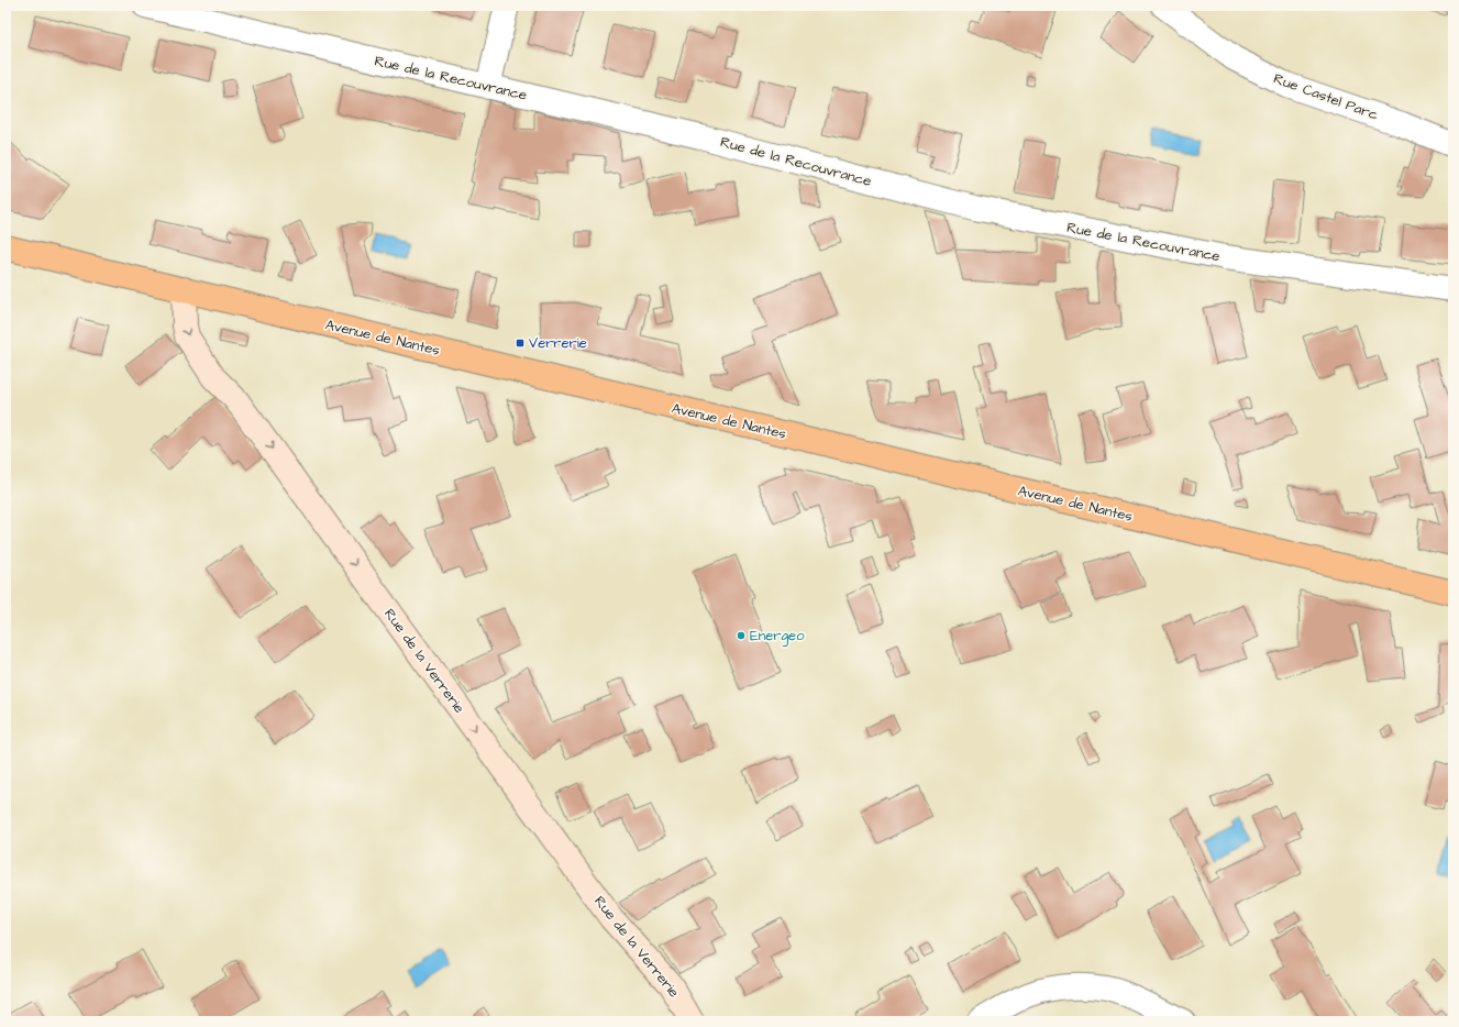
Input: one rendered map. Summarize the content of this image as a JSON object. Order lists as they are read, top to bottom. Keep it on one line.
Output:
{"streets":{"main road":["Avenue de Nantes"],"street":["Rue de la Recouvrance","Rue Castel Parc","Rue de la Verrerie"]},"crossings":[["Avenue de Nantes","Rue de la Verrerie"]],"one_way":["Rue de la Verrerie"],"places":{"transit":["Verrerie"],"other":["Energeo"]}}
